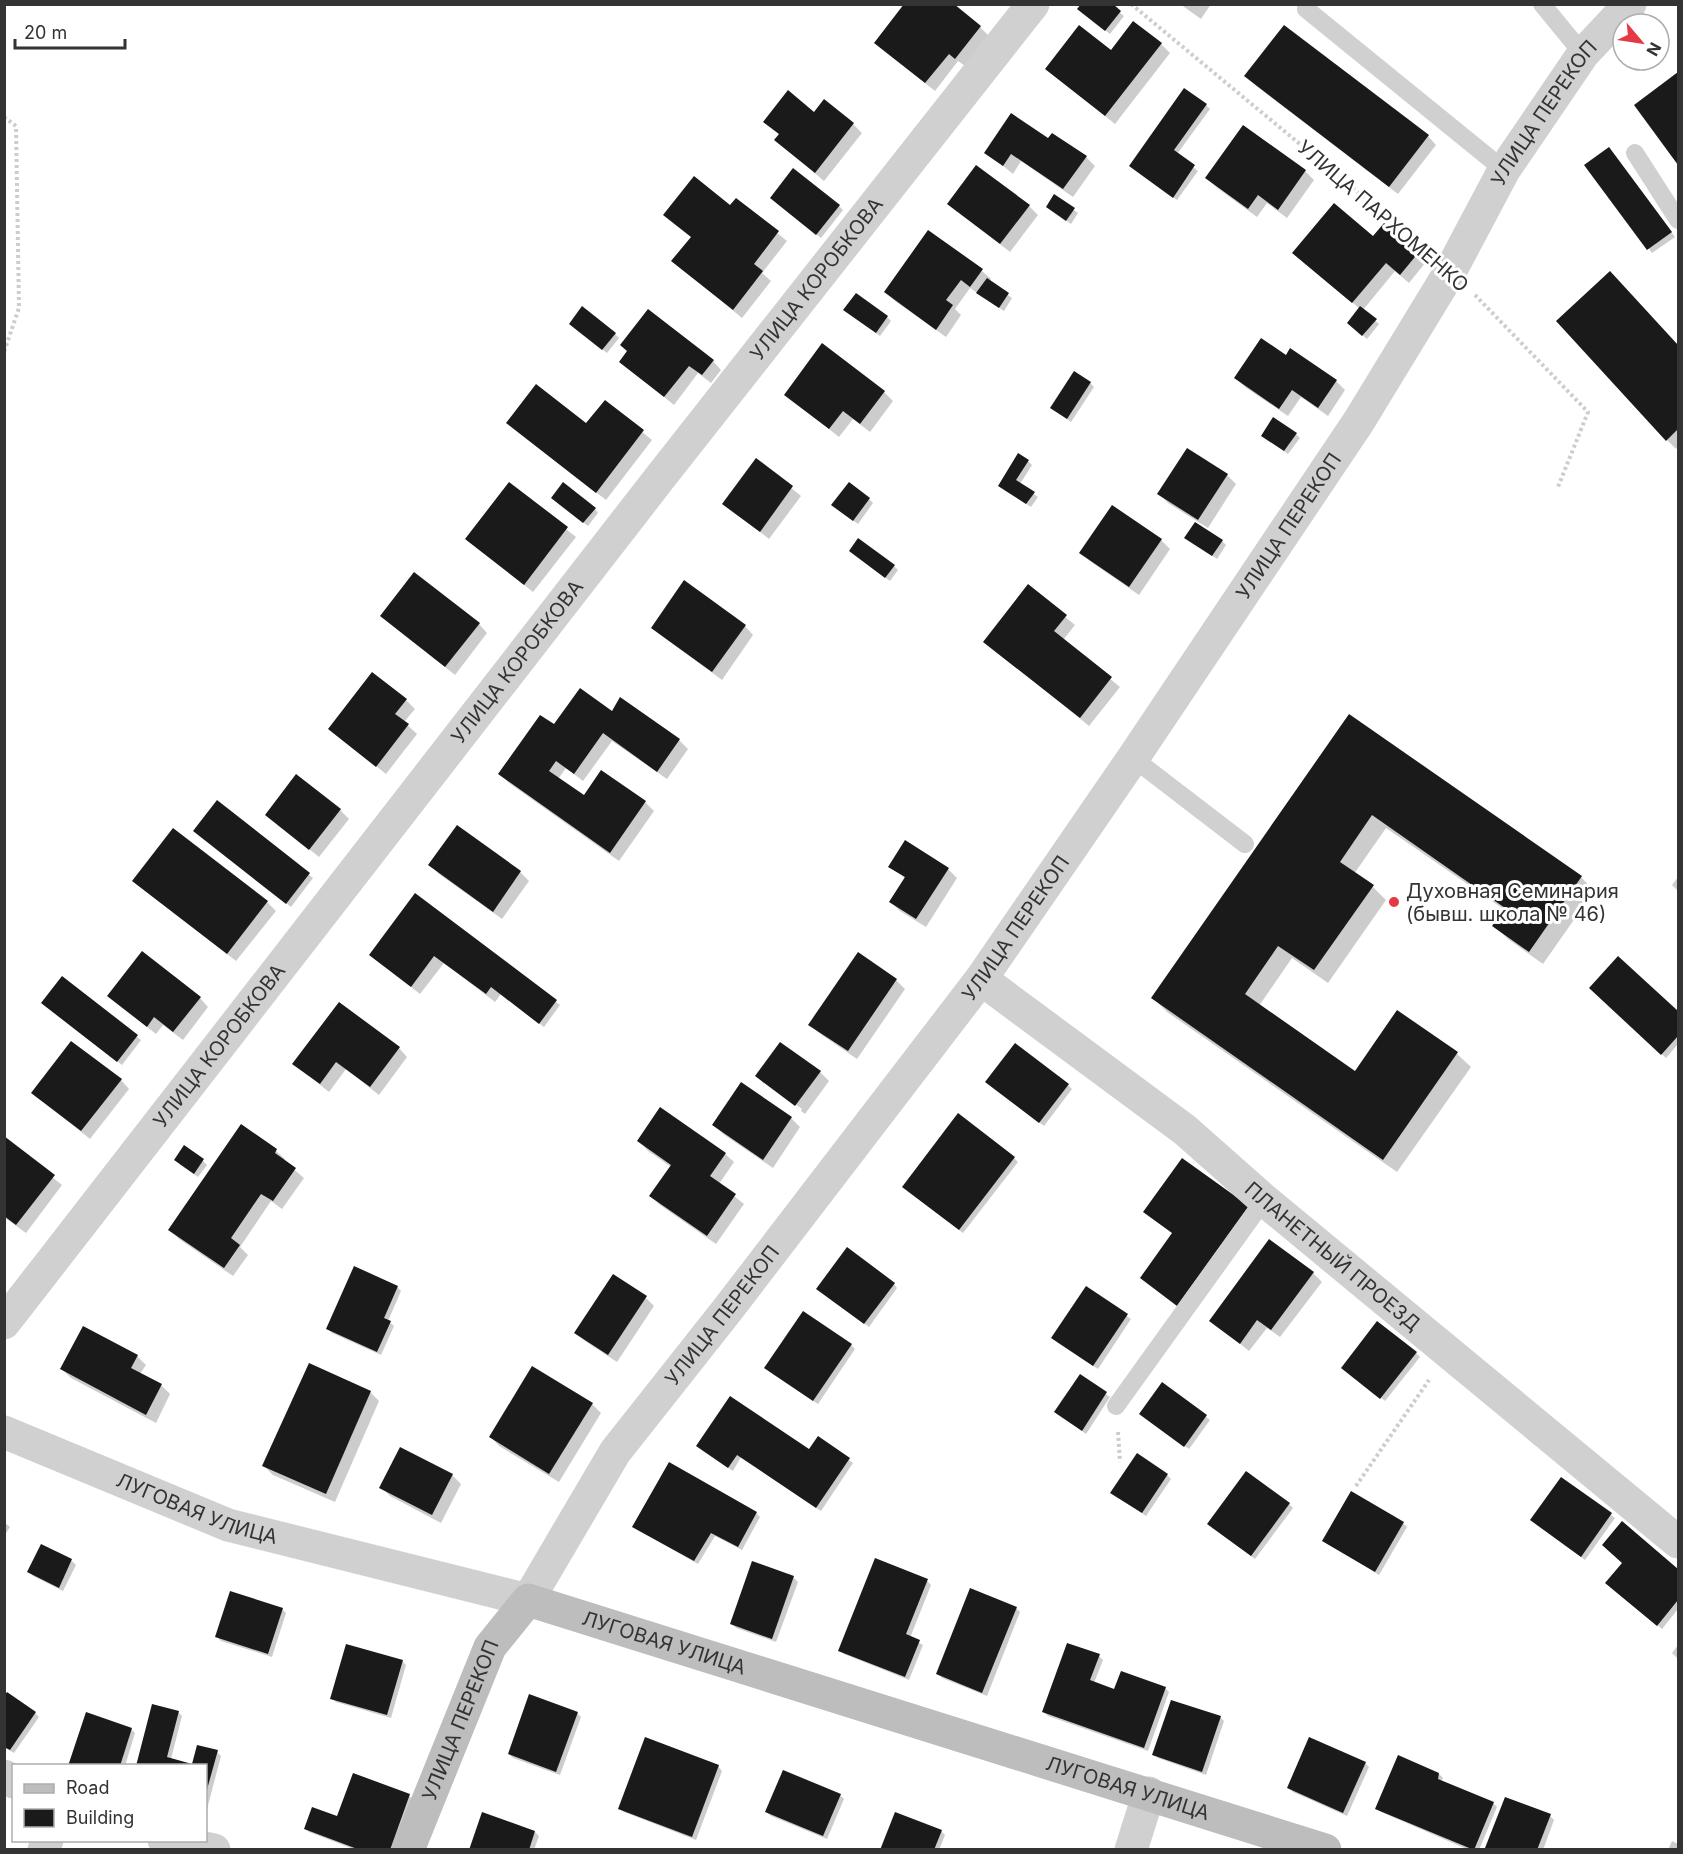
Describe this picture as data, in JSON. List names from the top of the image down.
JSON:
{
  "streets": {
    "main road": ["УЛИЦА ПЕРЕКОП", "ЛУГОВАЯ УЛИЦА"],
    "street": ["УЛИЦА КОРОБКОВА", "ПЛАНЕТНЫЙ ПРОЕЗД"],
    "path": ["УЛИЦА ПАРХОМЕНКО"]
  },
  "crossings": [
    ["УЛИЦА ПЕРЕКОП", "УЛИЦА ПАРХОМЕНКО"],
    ["УЛИЦА ПЕРЕКОП", "ПЛАНЕТНЫЙ ПРОЕЗД"],
    ["УЛИЦА ПЕРЕКОП", "ЛУГОВАЯ УЛИЦА"]
  ],
  "places": ["Духовная Семинария (бывш. школа № 46)"],
  "legend": ["Road", "Building"],
  "scale_bar": "20 m",
  "north": "bottom right"
}
